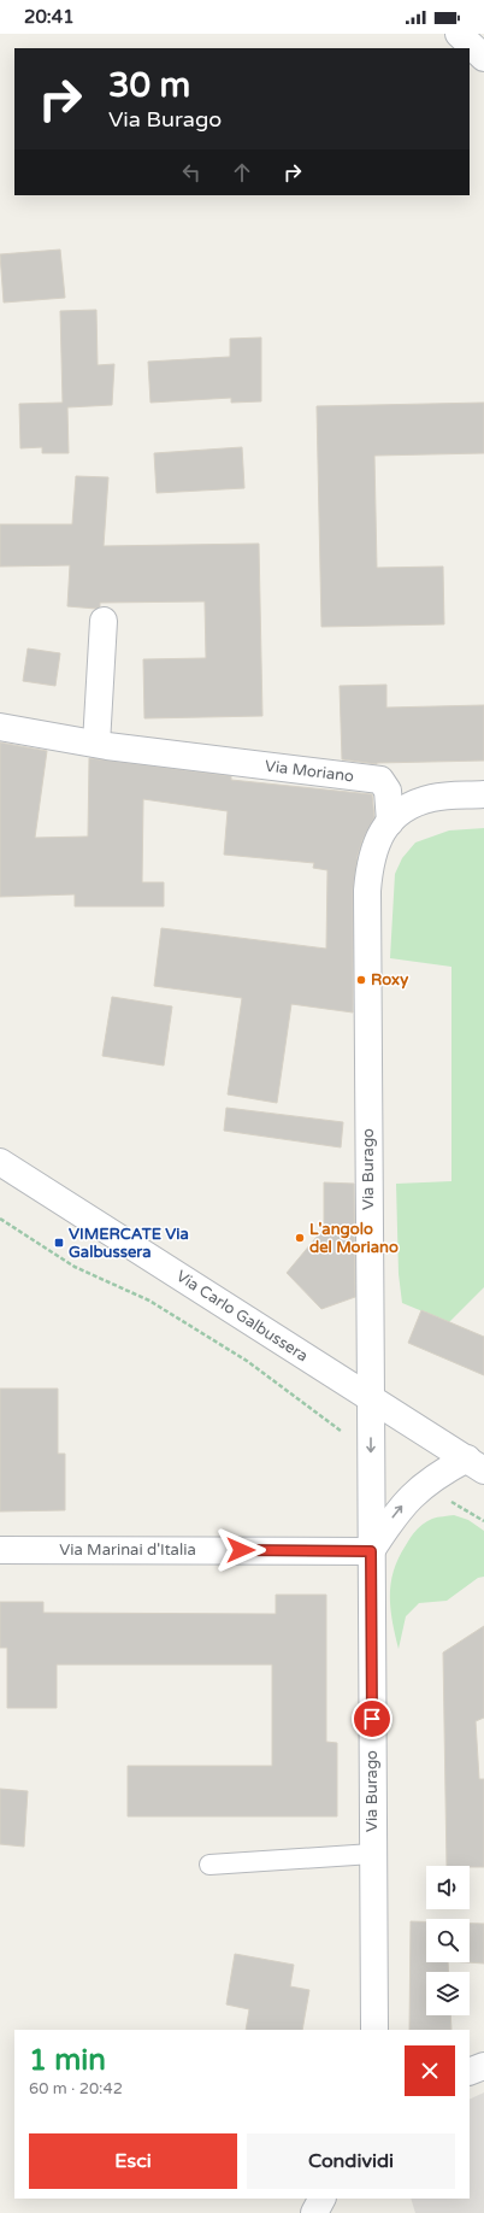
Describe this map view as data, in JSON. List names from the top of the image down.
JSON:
{
  "streets": {
    "street": [
      "Via Moriano",
      "Via Burago",
      "Via Carlo Galbussera",
      "Via Marinai d'Italia"
    ]
  },
  "crossings": [
    ["Via Moriano", "Via Burago"],
    ["Via Burago", "Via Carlo Galbussera"],
    ["Via Burago", "Via Marinai d'Italia"]
  ],
  "places": {
    "other": ["Roxy", "L'angolo del Moriano"],
    "transit": ["VIMERCATE Via Galbussera"]
  },
  "page": {
    "status": "20:41",
    "turn": ["30 m", "Via Burago"],
    "heading": ["1 min", "60 m · 20:42"],
    "buttons": ["Esci", "Condividi"]
  }
}
